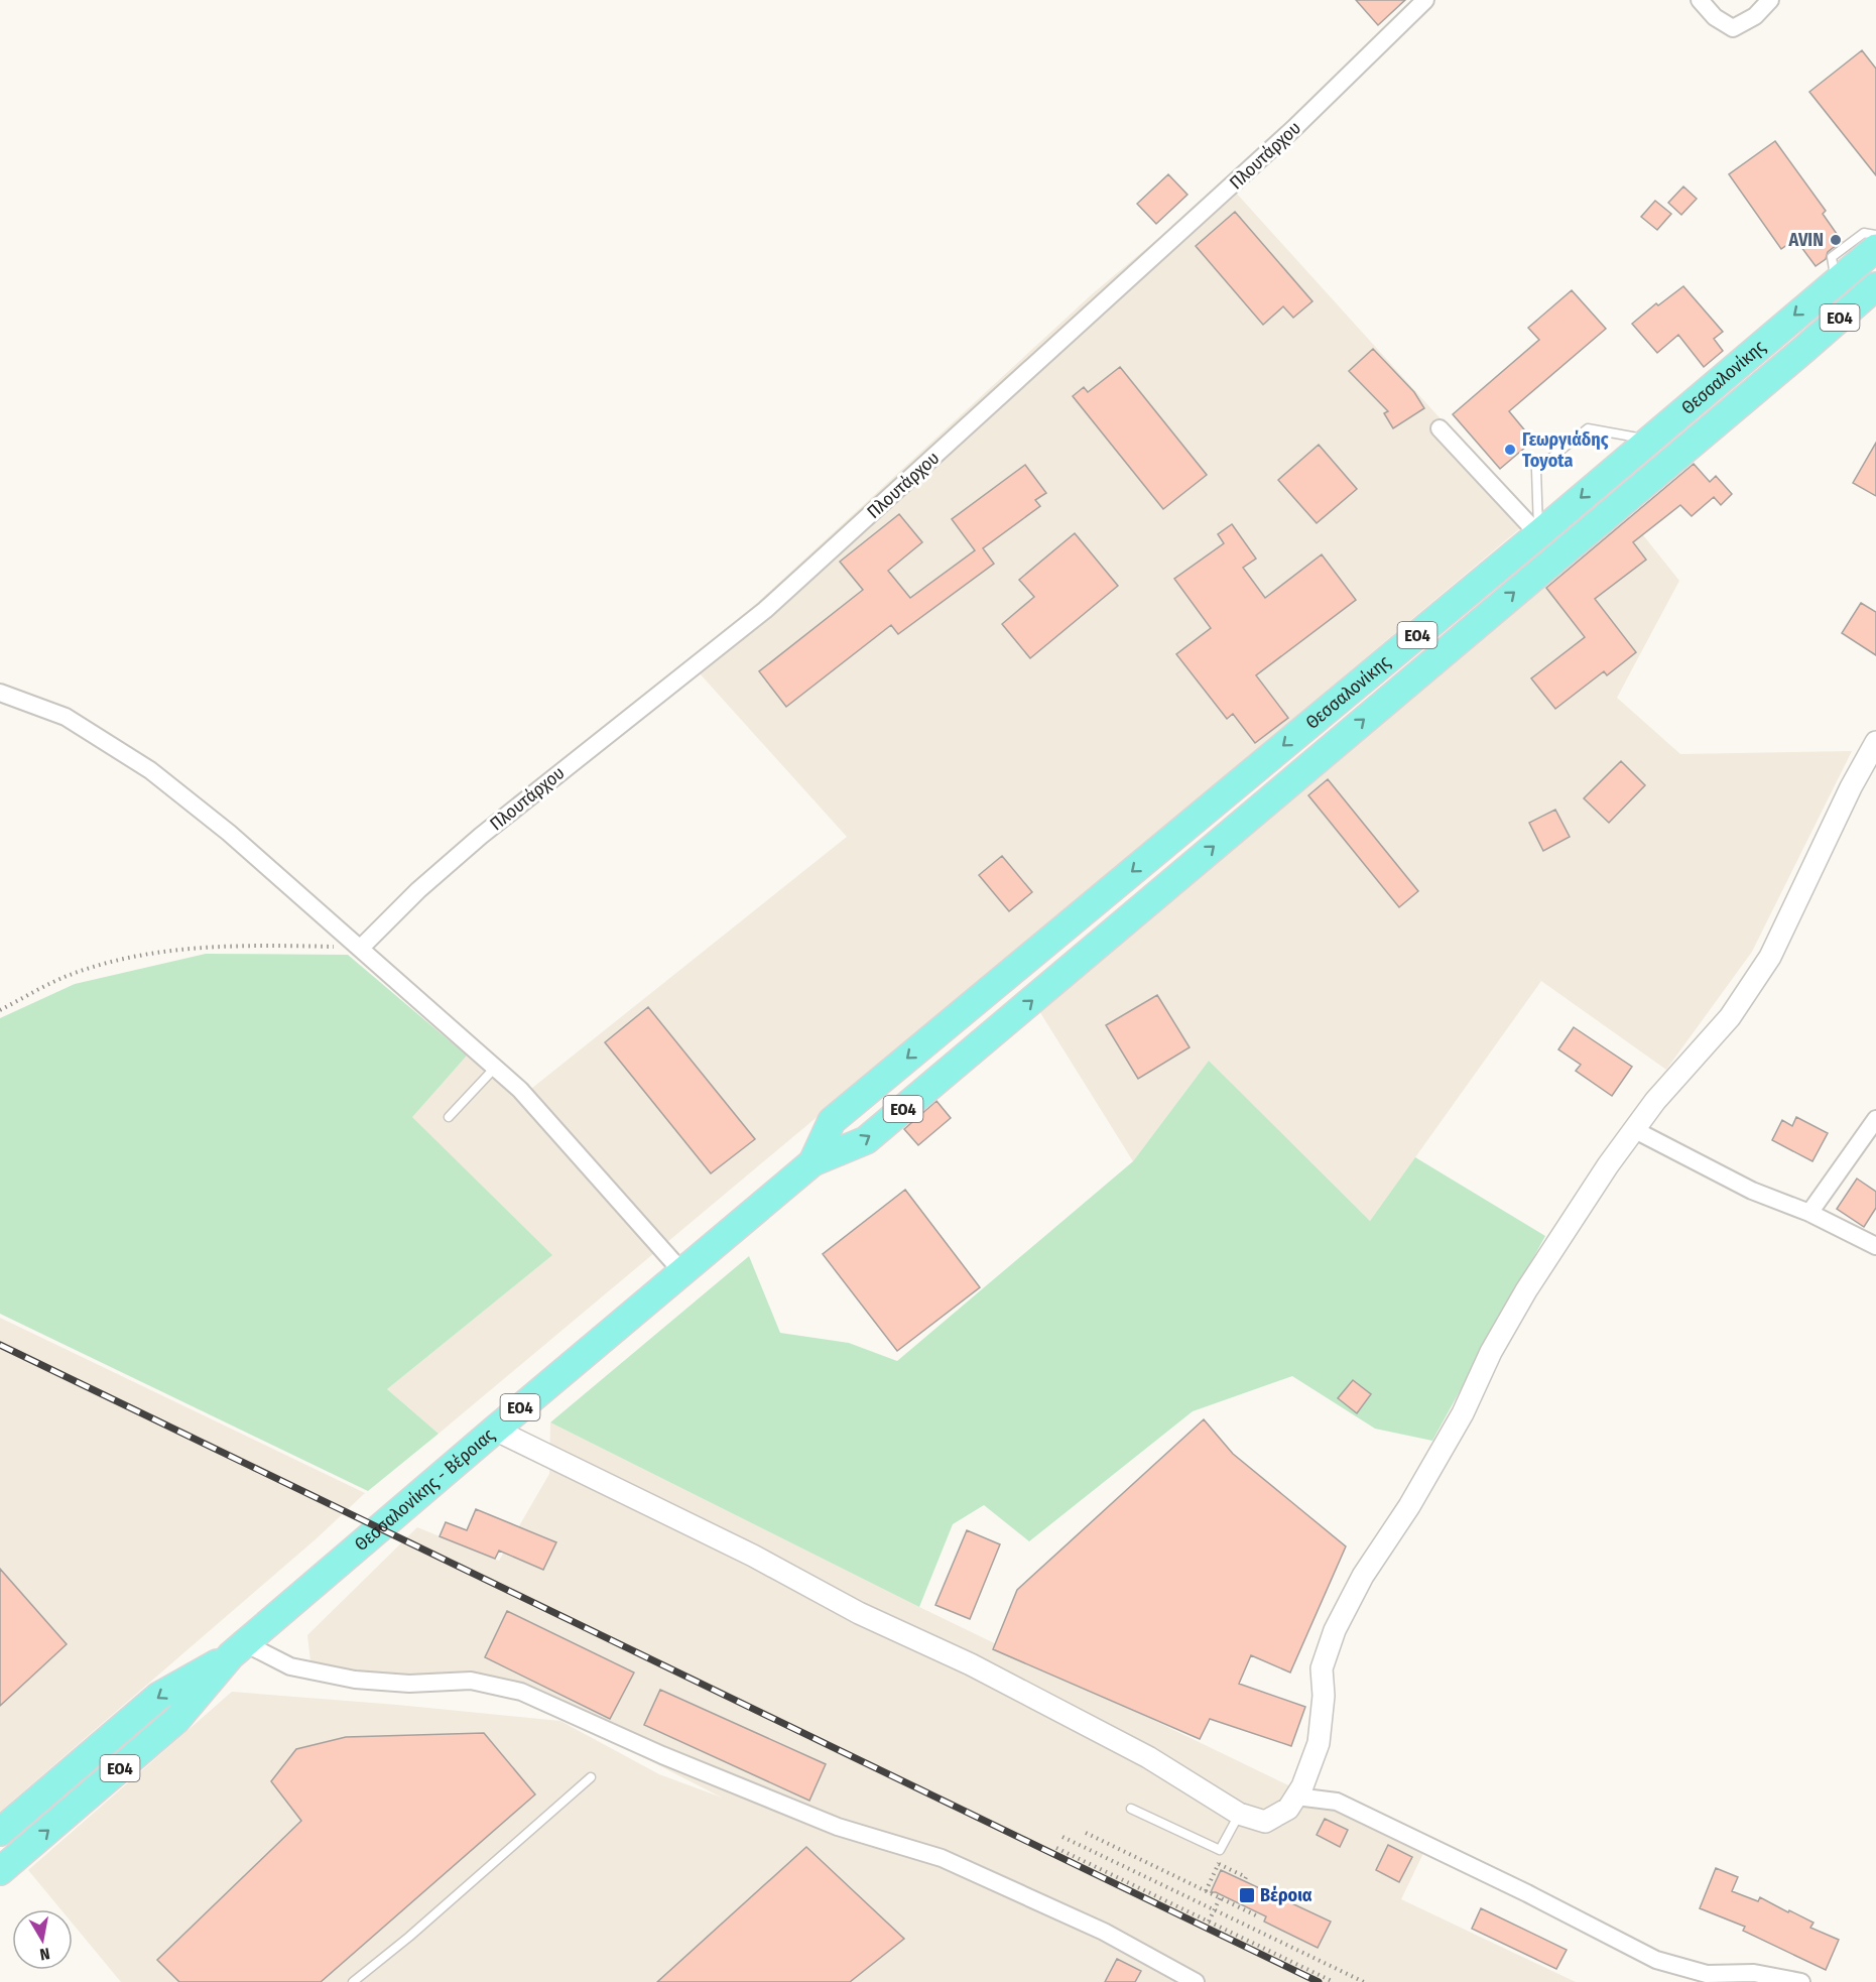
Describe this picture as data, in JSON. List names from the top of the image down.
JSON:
{
  "streets": {
    "main road": ["ΕΟ4", "Θεσσαλονίκης", "Θεσσαλονίκης - Βέροιας"],
    "street": ["Πλουτάρχου"]
  },
  "crossings": [
    ["Θεσσαλονίκης", "Θεσσαλονίκης - Βέροιας"]
  ],
  "places": {
    "other": ["AVIN", "Γεωργιάδης Toyota"],
    "transit": ["Βέροια"]
  },
  "north": "bottom"
}
